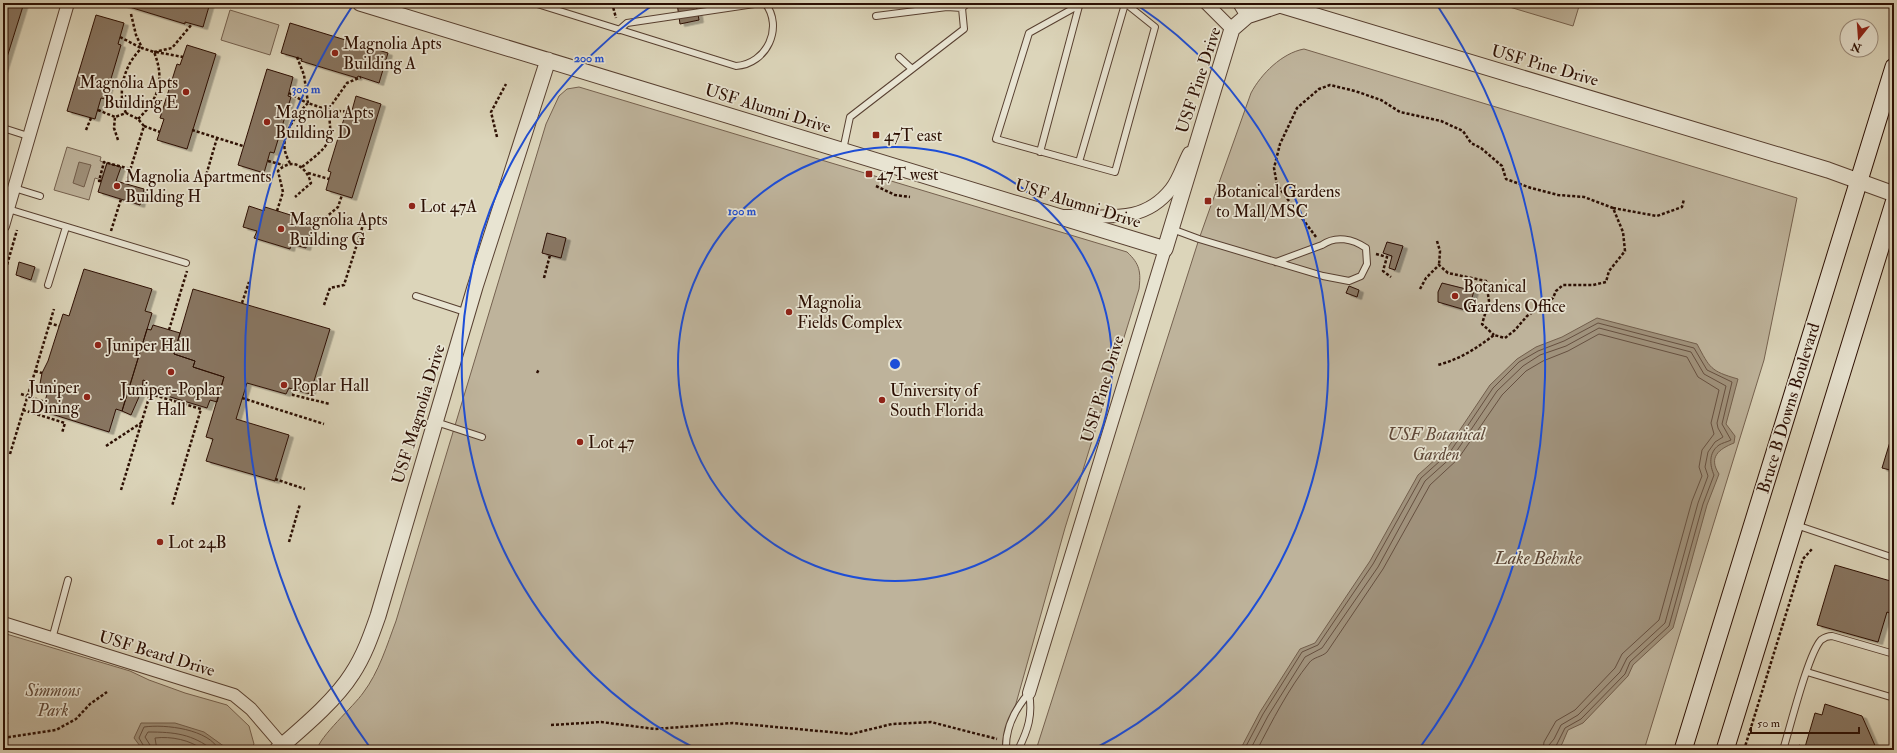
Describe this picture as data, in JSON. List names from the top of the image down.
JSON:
{
  "streets": {
    "main road": ["Bruce B Downs Boulevard"],
    "street": [
      "USF Pine Drive",
      "USF Alumni Drive",
      "USF Magnolia Drive",
      "USF Beard Drive"
    ]
  },
  "crossings": [
    ["USF Pine Drive", "USF Alumni Drive"],
    ["USF Pine Drive", "Bruce B Downs Boulevard"],
    ["USF Alumni Drive", "USF Magnolia Drive"],
    ["USF Magnolia Drive", "USF Beard Drive"]
  ],
  "water": ["Lake Behnke"],
  "parks": ["USF Botanical Garden", "Simmons Park"],
  "places": {
    "other": [
      "Magnolia Apts Building A",
      "Magnolia Apts Building E",
      "Magnolia Apts Building D",
      "Magnolia Apartments Building H",
      "Lot 47A",
      "Magnolia Apts Building G",
      "Botanical Gardens Office",
      "Magnolia Fields Complex",
      "Juniper Hall",
      "Juniper-Poplar Hall",
      "Poplar Hall",
      "Juniper Dining",
      "University of South Florida",
      "Lot 47",
      "Lot 24B"
    ],
    "transit": ["47T east", "47T west", "Botanical Gardens to Mall/MSC"]
  },
  "scale_bar": "50 m",
  "north": "bottom",
  "rings": ["200 m", "300 m", "100 m"]
}
